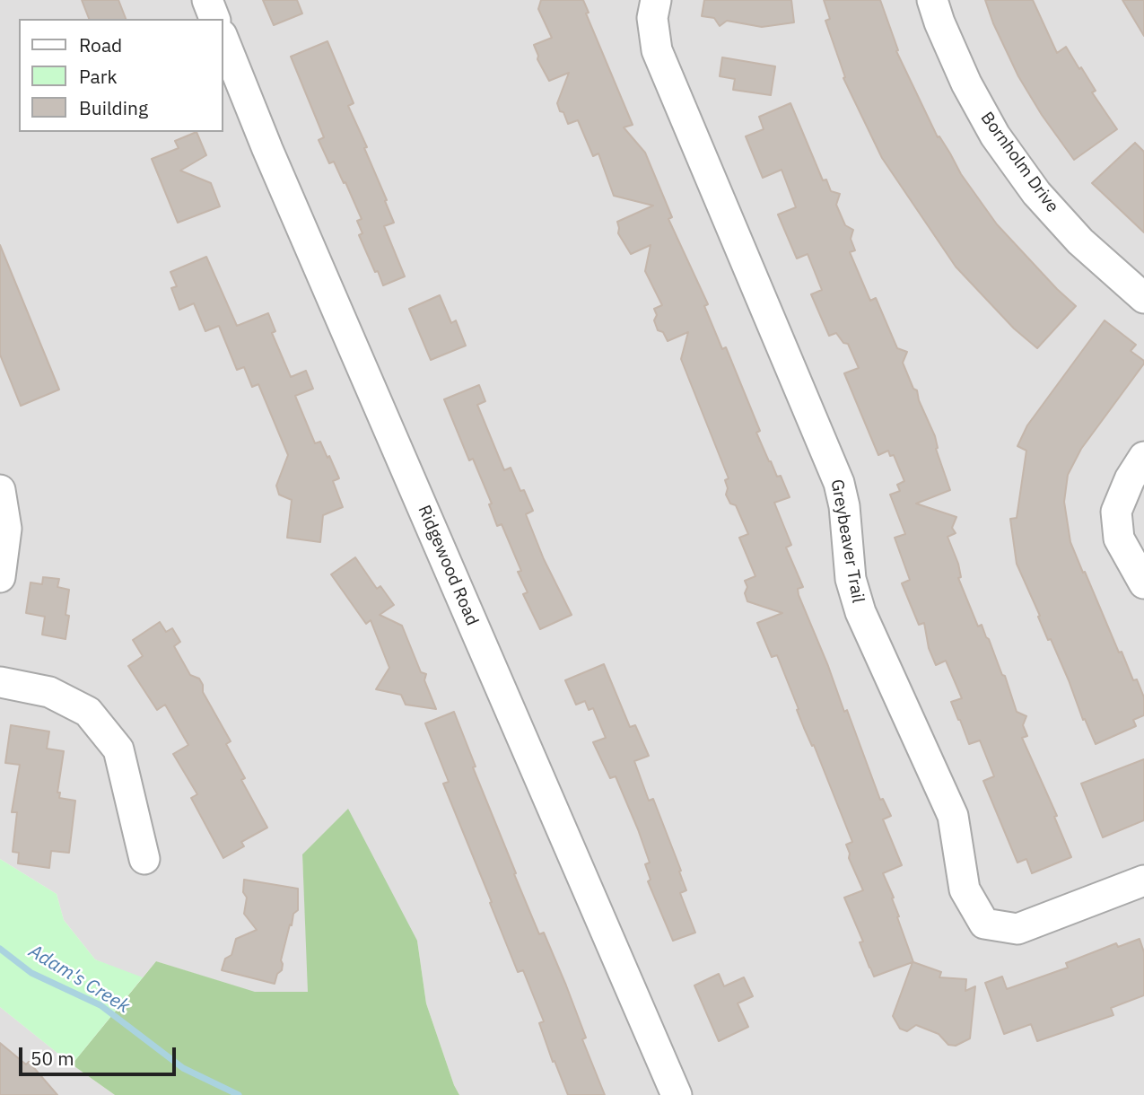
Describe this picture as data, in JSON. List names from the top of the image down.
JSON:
{
  "streets": {
    "street": ["Bornholm Drive", "Greybeaver Trail", "Ridgewood Road"]
  },
  "water": ["Adam's Creek"],
  "legend": ["Road", "Park", "Building"],
  "scale_bar": "50 m"
}
